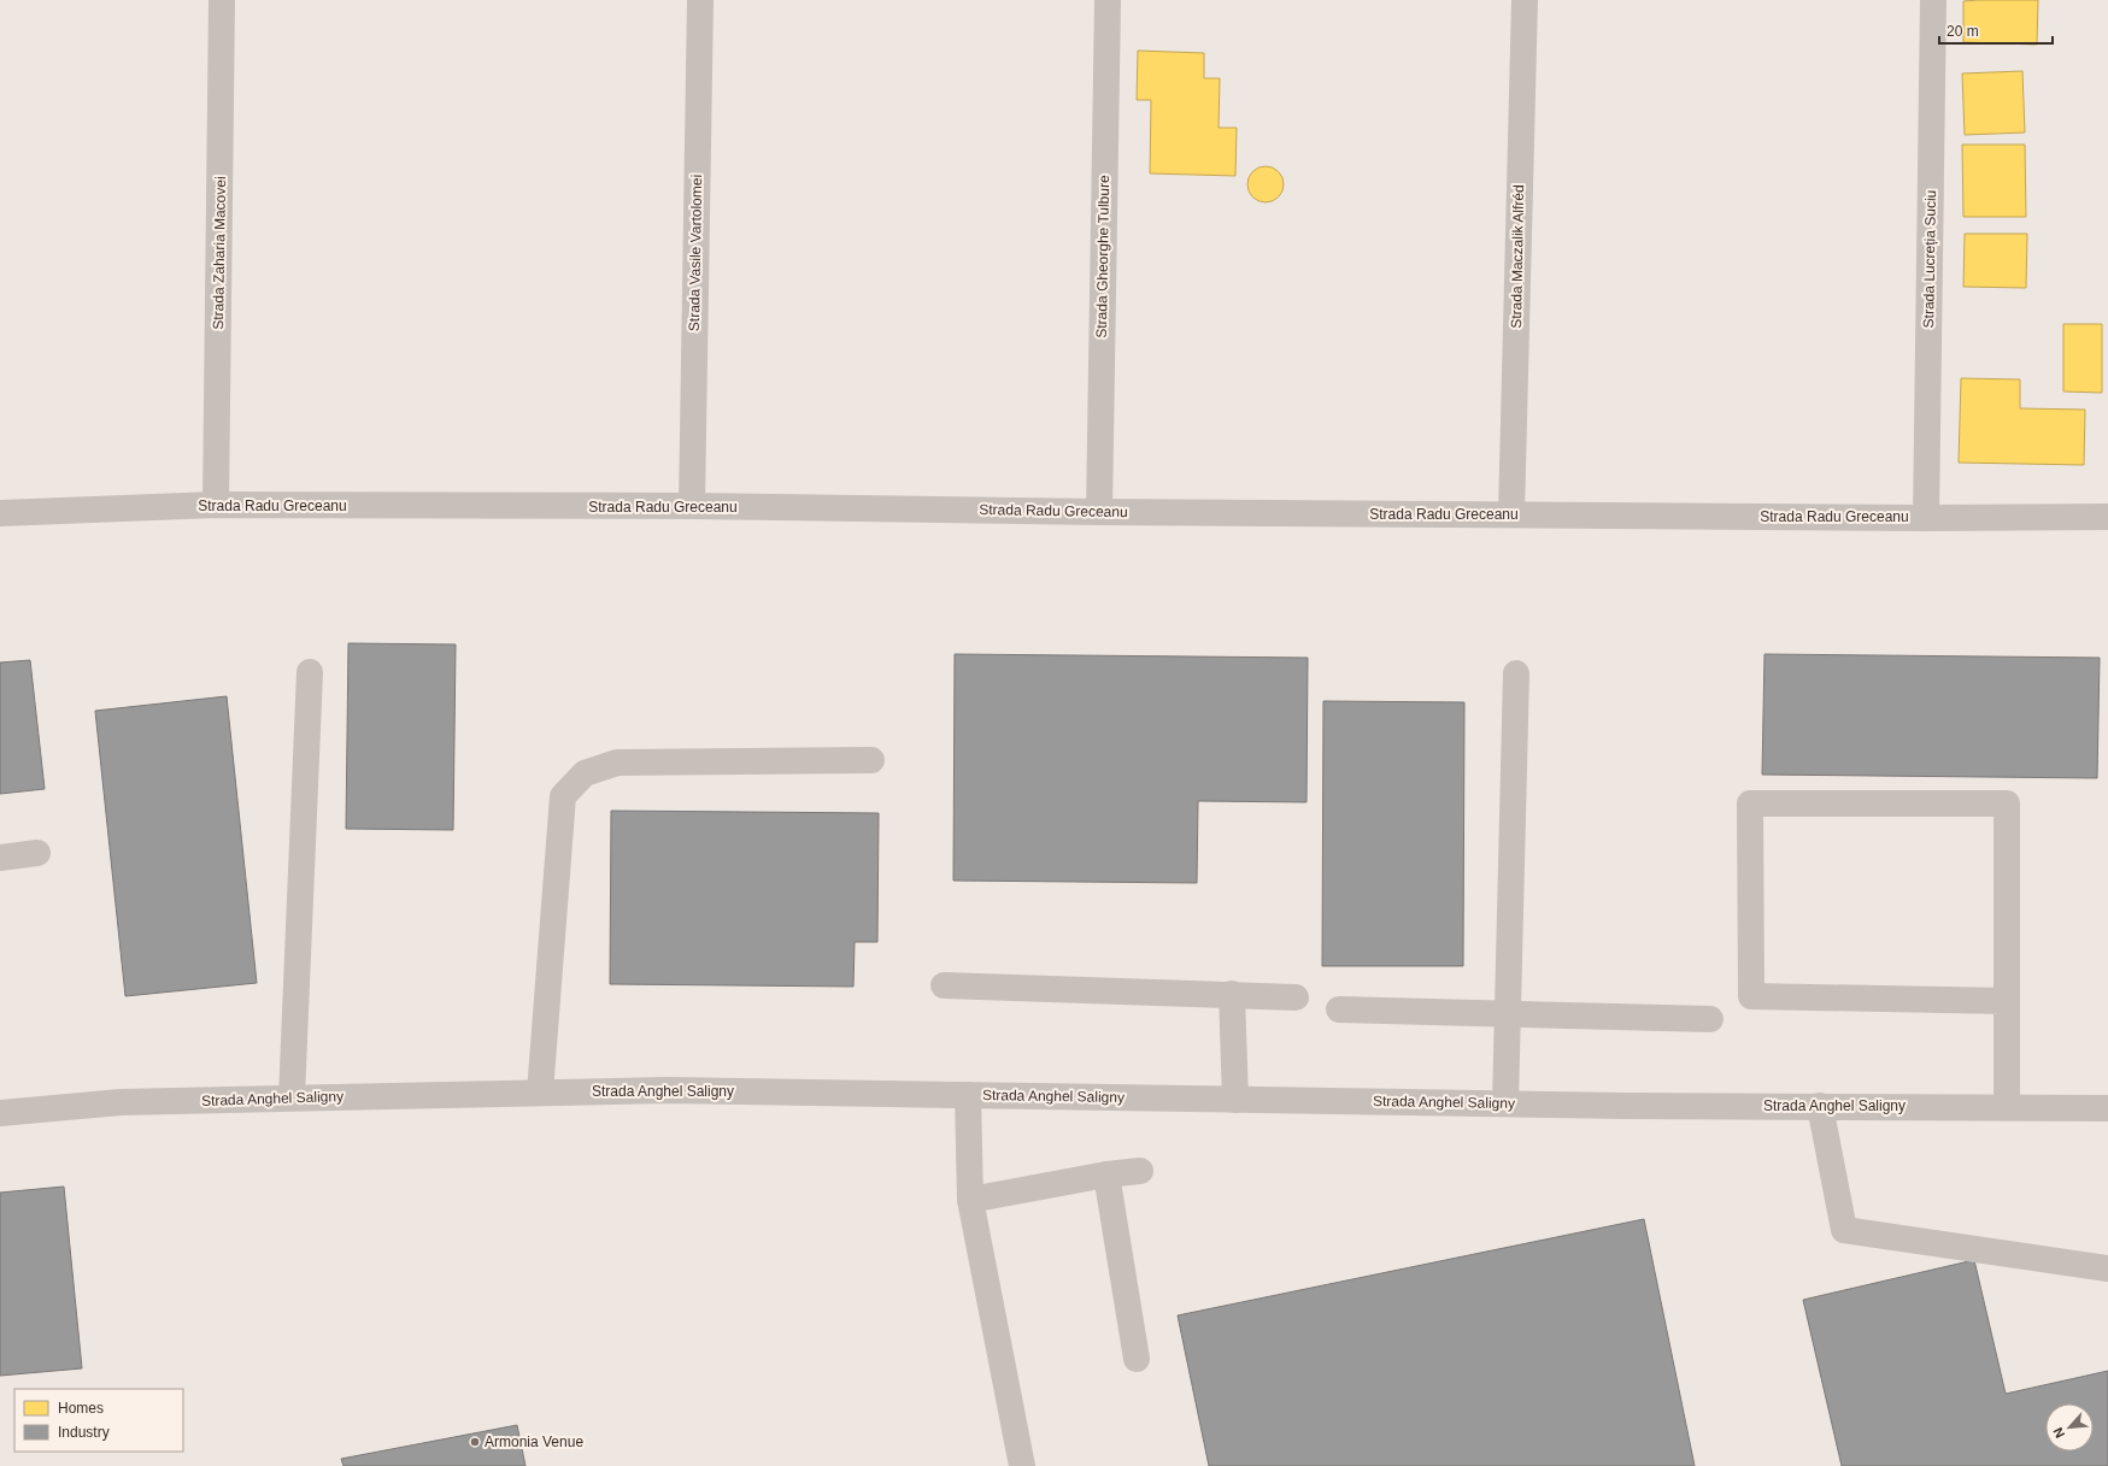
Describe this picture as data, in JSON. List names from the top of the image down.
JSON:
{
  "streets": {
    "street": [
      "Strada Zaharia Macovei",
      "Strada Vasile Vartolomei",
      "Strada Gheorghe Tulbure",
      "Strada Maczalik Alfréd",
      "Strada Lucreția Suciu",
      "Strada Radu Greceanu",
      "Strada Anghel Saligny"
    ]
  },
  "crossings": [
    ["Strada Zaharia Macovei", "Strada Radu Greceanu"],
    ["Strada Vasile Vartolomei", "Strada Radu Greceanu"],
    ["Strada Gheorghe Tulbure", "Strada Radu Greceanu"],
    ["Strada Maczalik Alfréd", "Strada Radu Greceanu"],
    ["Strada Lucreția Suciu", "Strada Radu Greceanu"]
  ],
  "places": ["Armonia Venue"],
  "legend": ["Homes", "Industry"],
  "scale_bar": "20 m",
  "north": "bottom left"
}
